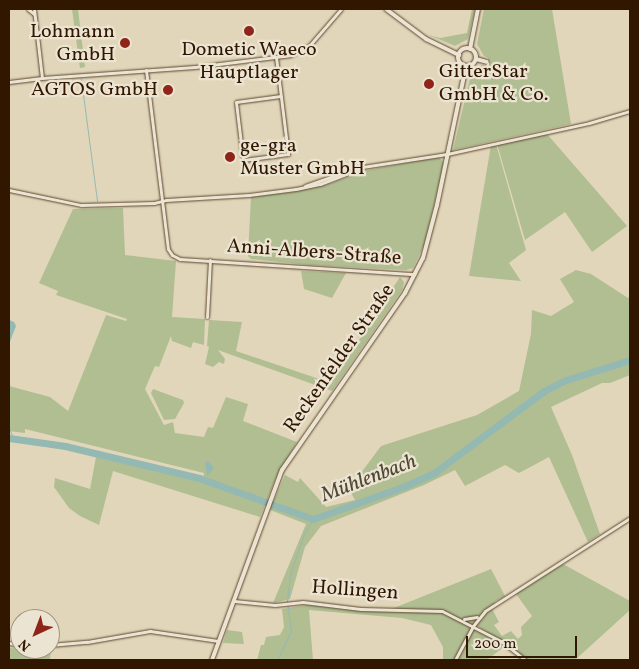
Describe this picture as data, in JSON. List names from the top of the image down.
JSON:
{
  "streets": {
    "street": ["Anni-Albers-Straße", "Reckenfelder Straße", "Hollingen"]
  },
  "crossings": [
    ["Anni-Albers-Straße", "Reckenfelder Straße"],
    ["Reckenfelder Straße", "Hollingen"]
  ],
  "water": ["Mühlenbach"],
  "places": [
    "Dometic Waeco Hauptlager",
    "Lohmann GmbH",
    "GitterStar GmbH & Co.",
    "AGTOS GmbH",
    "ge-gra Muster GmbH"
  ],
  "scale_bar": "200 m",
  "north": "bottom left"
}
